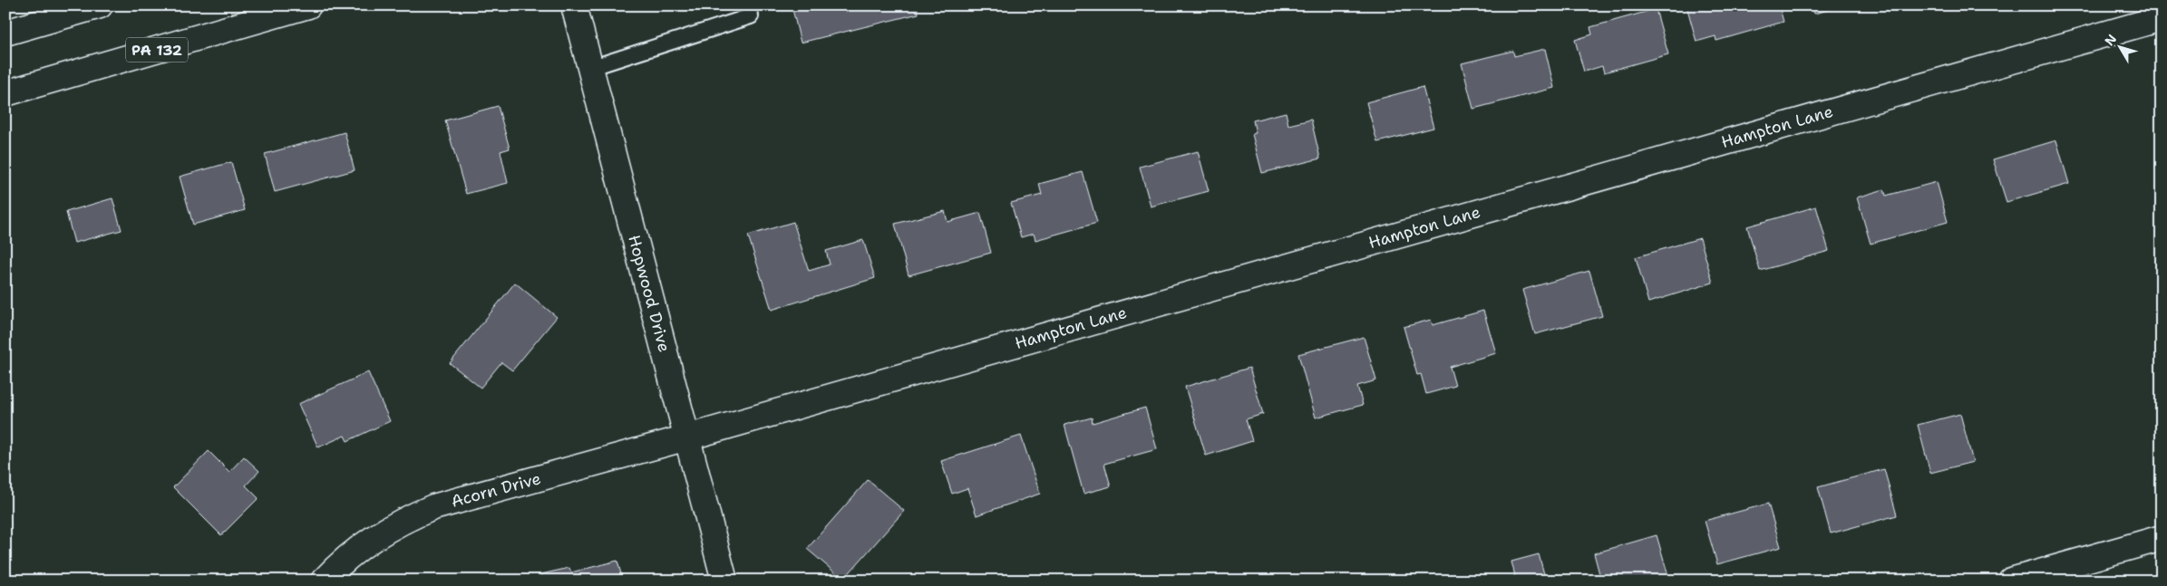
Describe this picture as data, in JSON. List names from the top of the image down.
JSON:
{
  "streets": {
    "street": [
      "PA 132",
      "Hampton Lane",
      "Hopwood Drive",
      "Acorn Drive"
    ]
  },
  "crossings": [
    ["Hampton Lane", "Hopwood Drive"],
    ["Hampton Lane", "Acorn Drive"],
    ["Hopwood Drive", "Acorn Drive"]
  ],
  "north": "top left"
}
